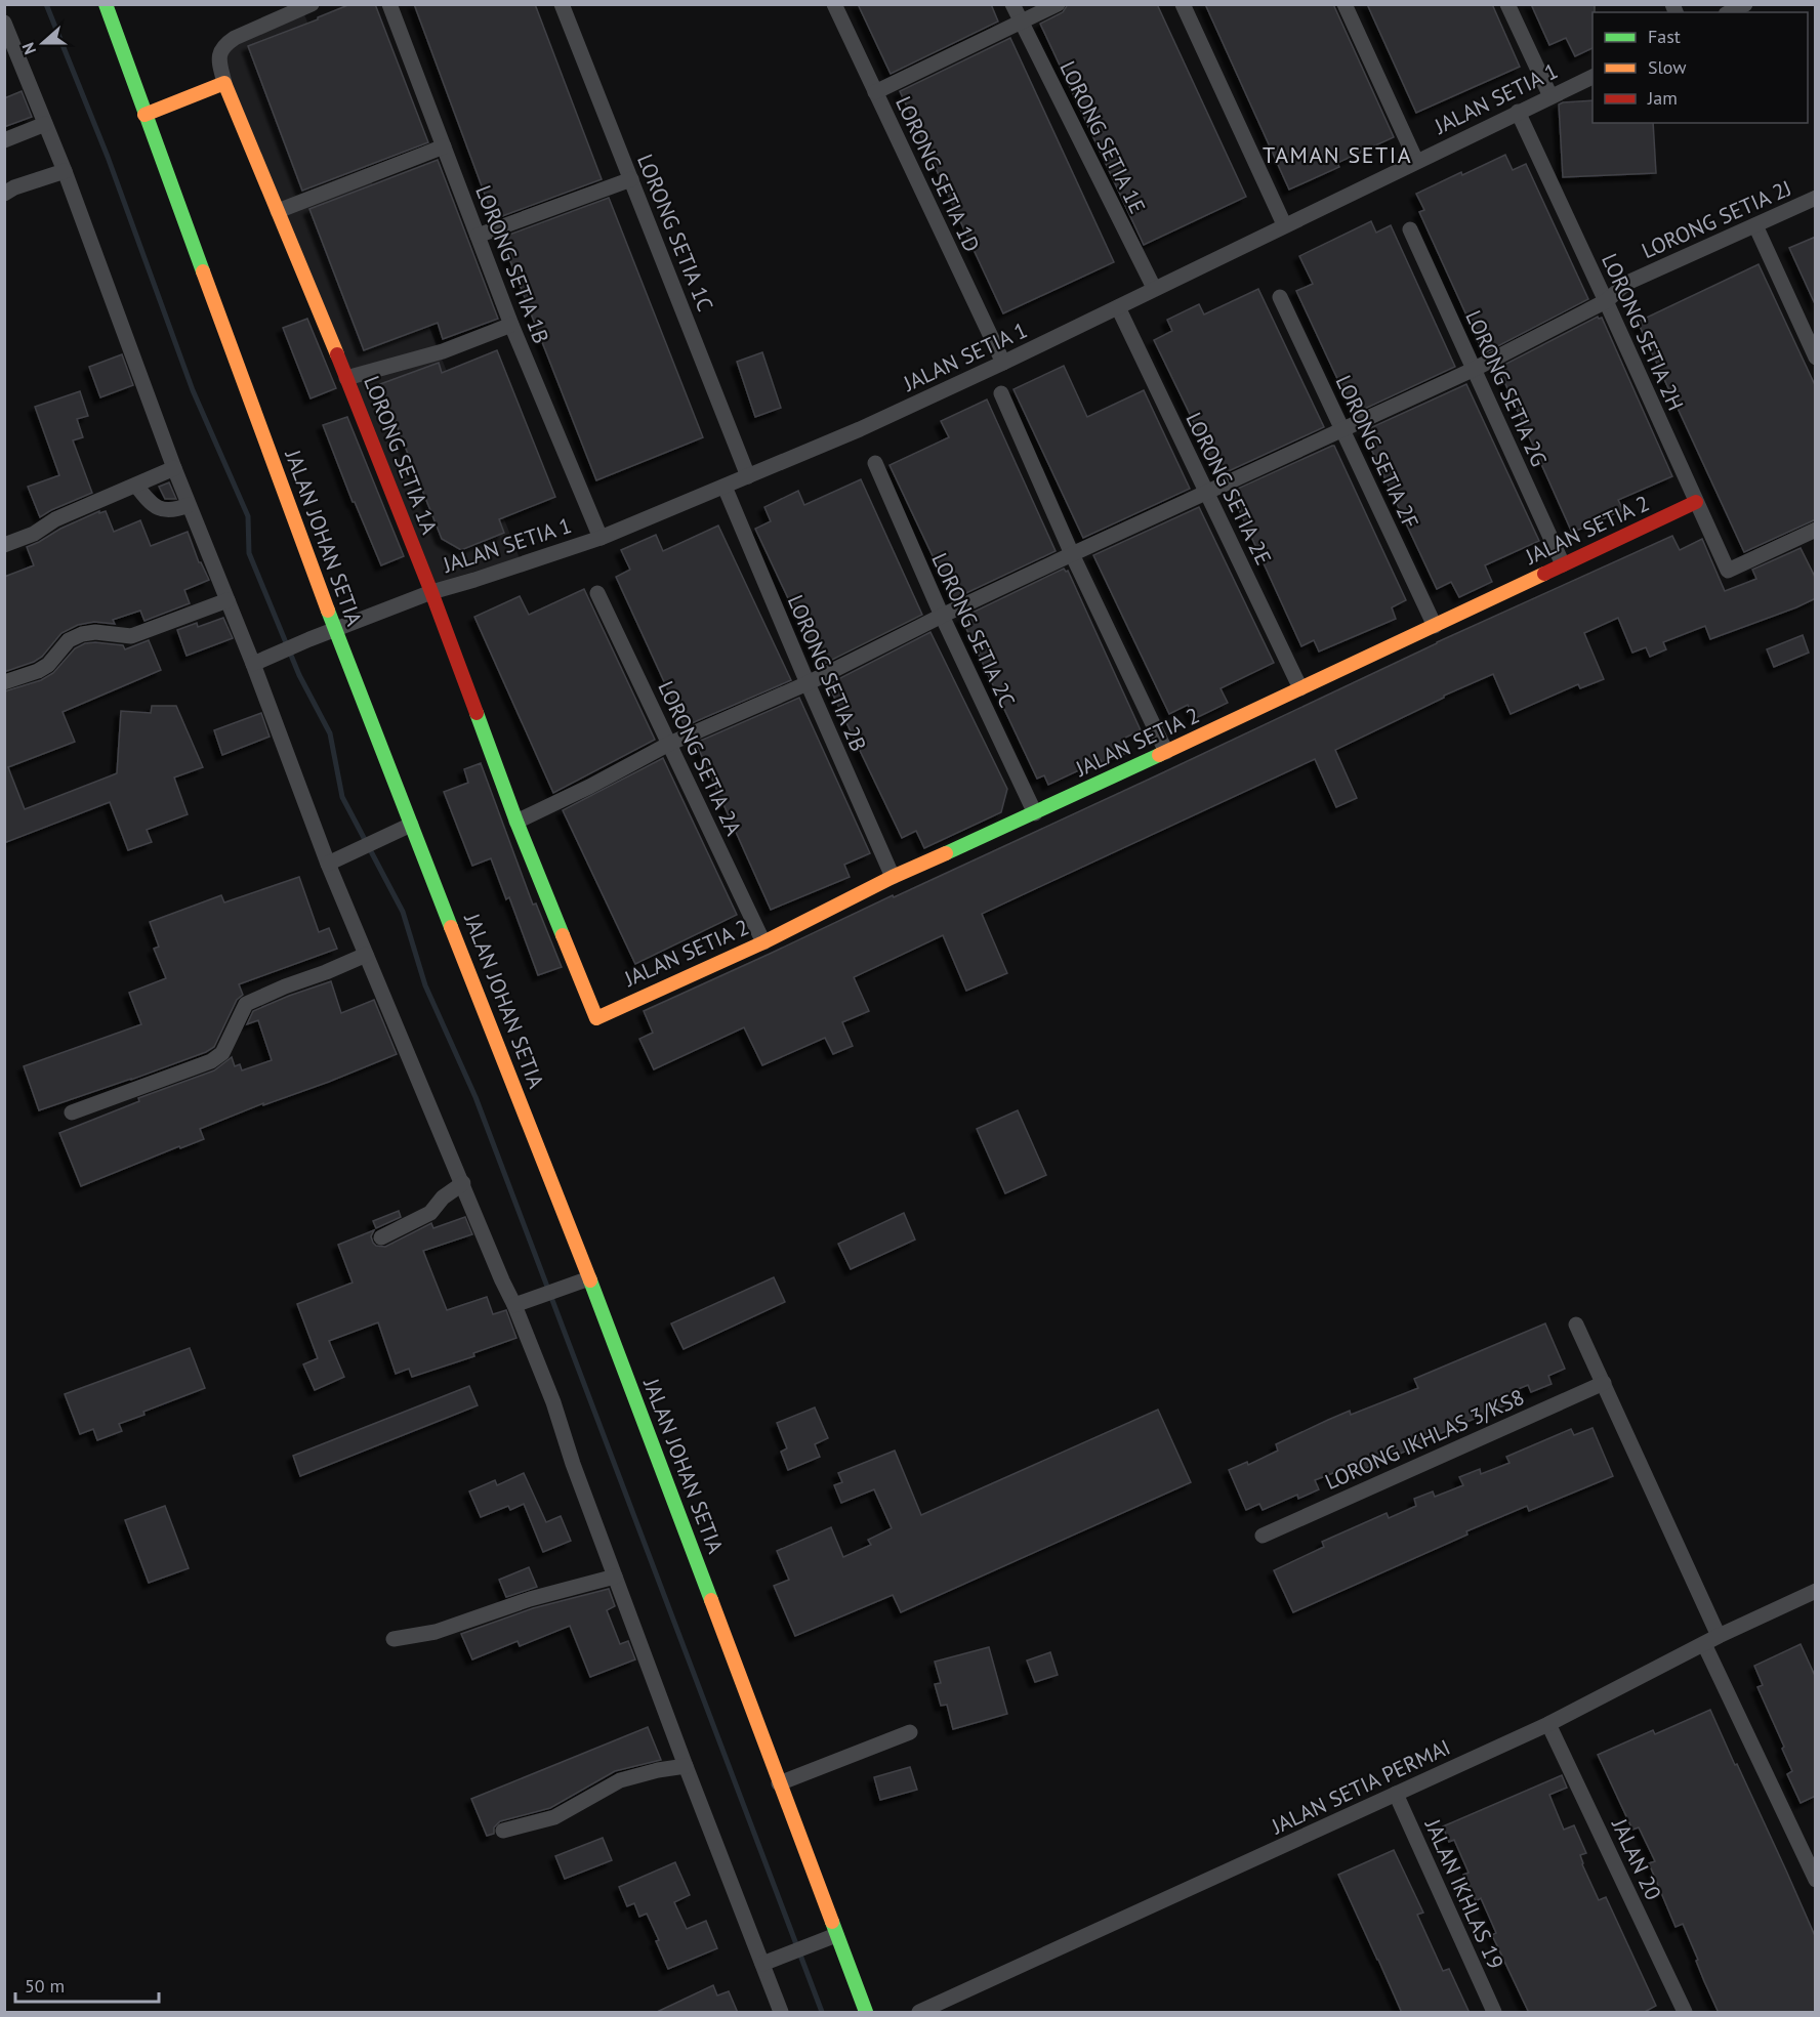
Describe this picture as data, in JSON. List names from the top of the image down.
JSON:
{
  "streets": {
    "street": [
      "JALAN SETIA 1",
      "LORONG SETIA 1E",
      "LORONG SETIA 1D",
      "LORONG SETIA 2J",
      "LORONG SETIA 1C",
      "LORONG SETIA 1B",
      "LORONG SETIA 2H",
      "LORONG SETIA 2G",
      "LORONG SETIA 2F",
      "LORONG SETIA 1A",
      "LORONG SETIA 2E",
      "JALAN SETIA 2",
      "JALAN JOHAN SETIA",
      "LORONG SETIA 2C",
      "LORONG SETIA 2B",
      "LORONG SETIA 2A",
      "LORONG IKHLAS 3/KS8",
      "JALAN SETIA PERMAI",
      "JALAN 20",
      "JALAN IKHLAS 19"
    ]
  },
  "crossings": [
    ["JALAN SETIA 1", "LORONG SETIA 1E"],
    ["JALAN SETIA 1", "LORONG SETIA 1D"],
    ["JALAN SETIA 1", "LORONG SETIA 1C"],
    ["JALAN SETIA 1", "LORONG SETIA 1B"],
    ["JALAN SETIA 1", "LORONG SETIA 2H"],
    ["JALAN SETIA 1", "LORONG SETIA 1A"],
    ["JALAN SETIA 1", "LORONG SETIA 2E"],
    ["JALAN SETIA 1", "JALAN JOHAN SETIA"],
    ["JALAN SETIA 1", "LORONG SETIA 2B"],
    ["LORONG SETIA 2J", "LORONG SETIA 2H"],
    ["LORONG SETIA 2J", "LORONG SETIA 2G"],
    ["LORONG SETIA 2J", "LORONG SETIA 2F"],
    ["LORONG SETIA 2J", "LORONG SETIA 1A"],
    ["LORONG SETIA 2J", "LORONG SETIA 2E"],
    ["LORONG SETIA 2J", "LORONG SETIA 2C"],
    ["LORONG SETIA 2J", "LORONG SETIA 2B"],
    ["LORONG SETIA 2J", "LORONG SETIA 2A"],
    ["LORONG SETIA 2H", "JALAN SETIA 2"],
    ["LORONG SETIA 2G", "JALAN SETIA 2"],
    ["LORONG SETIA 2F", "JALAN SETIA 2"],
    ["LORONG SETIA 1A", "JALAN SETIA 2"],
    ["LORONG SETIA 2E", "JALAN SETIA 2"],
    ["JALAN SETIA 2", "LORONG SETIA 2C"],
    ["JALAN SETIA 2", "LORONG SETIA 2B"],
    ["JALAN SETIA 2", "LORONG SETIA 2A"],
    ["JALAN SETIA PERMAI", "JALAN 20"],
    ["JALAN SETIA PERMAI", "JALAN IKHLAS 19"]
  ],
  "districts": ["TAMAN SETIA"],
  "legend": ["Fast", "Slow", "Jam"],
  "scale_bar": "50 m",
  "north": "left"
}
